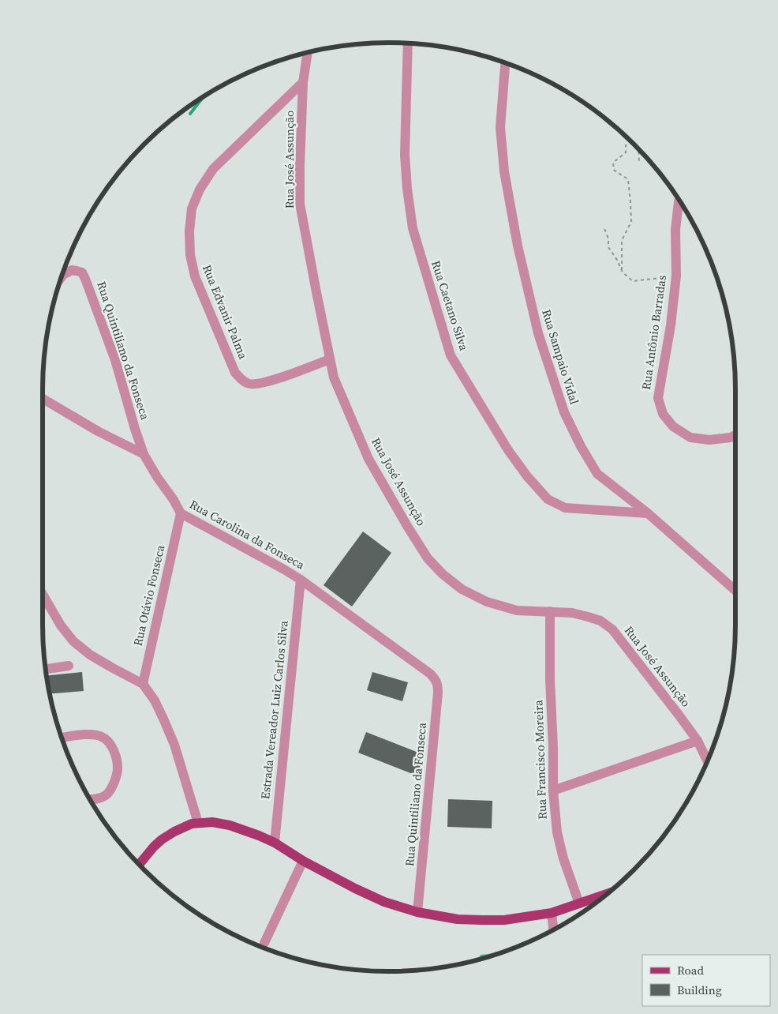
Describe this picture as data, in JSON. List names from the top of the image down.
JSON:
{
  "streets": {
    "street": [
      "Rua José Assunção",
      "Rua Caetano Silva",
      "Rua Edvanir Palma",
      "Rua Antônio Barradas",
      "Rua Quintiliano da Fonseca",
      "Rua Sampaio Vidal",
      "Rua Carolina da Fonseca",
      "Rua Otávio Fonseca",
      "Estrada Vereador Luiz Carlos Silva",
      "Rua Francisco Moreira"
    ]
  },
  "crossings": [
    ["Rua José Assunção", "Rua Edvanir Palma"],
    ["Rua José Assunção", "Rua Francisco Moreira"],
    ["Rua Caetano Silva", "Rua Sampaio Vidal"],
    ["Rua Quintiliano da Fonseca", "Rua Carolina da Fonseca"],
    ["Rua Carolina da Fonseca", "Rua Otávio Fonseca"],
    ["Rua Carolina da Fonseca", "Estrada Vereador Luiz Carlos Silva"]
  ],
  "legend": ["Road", "Building"]
}
